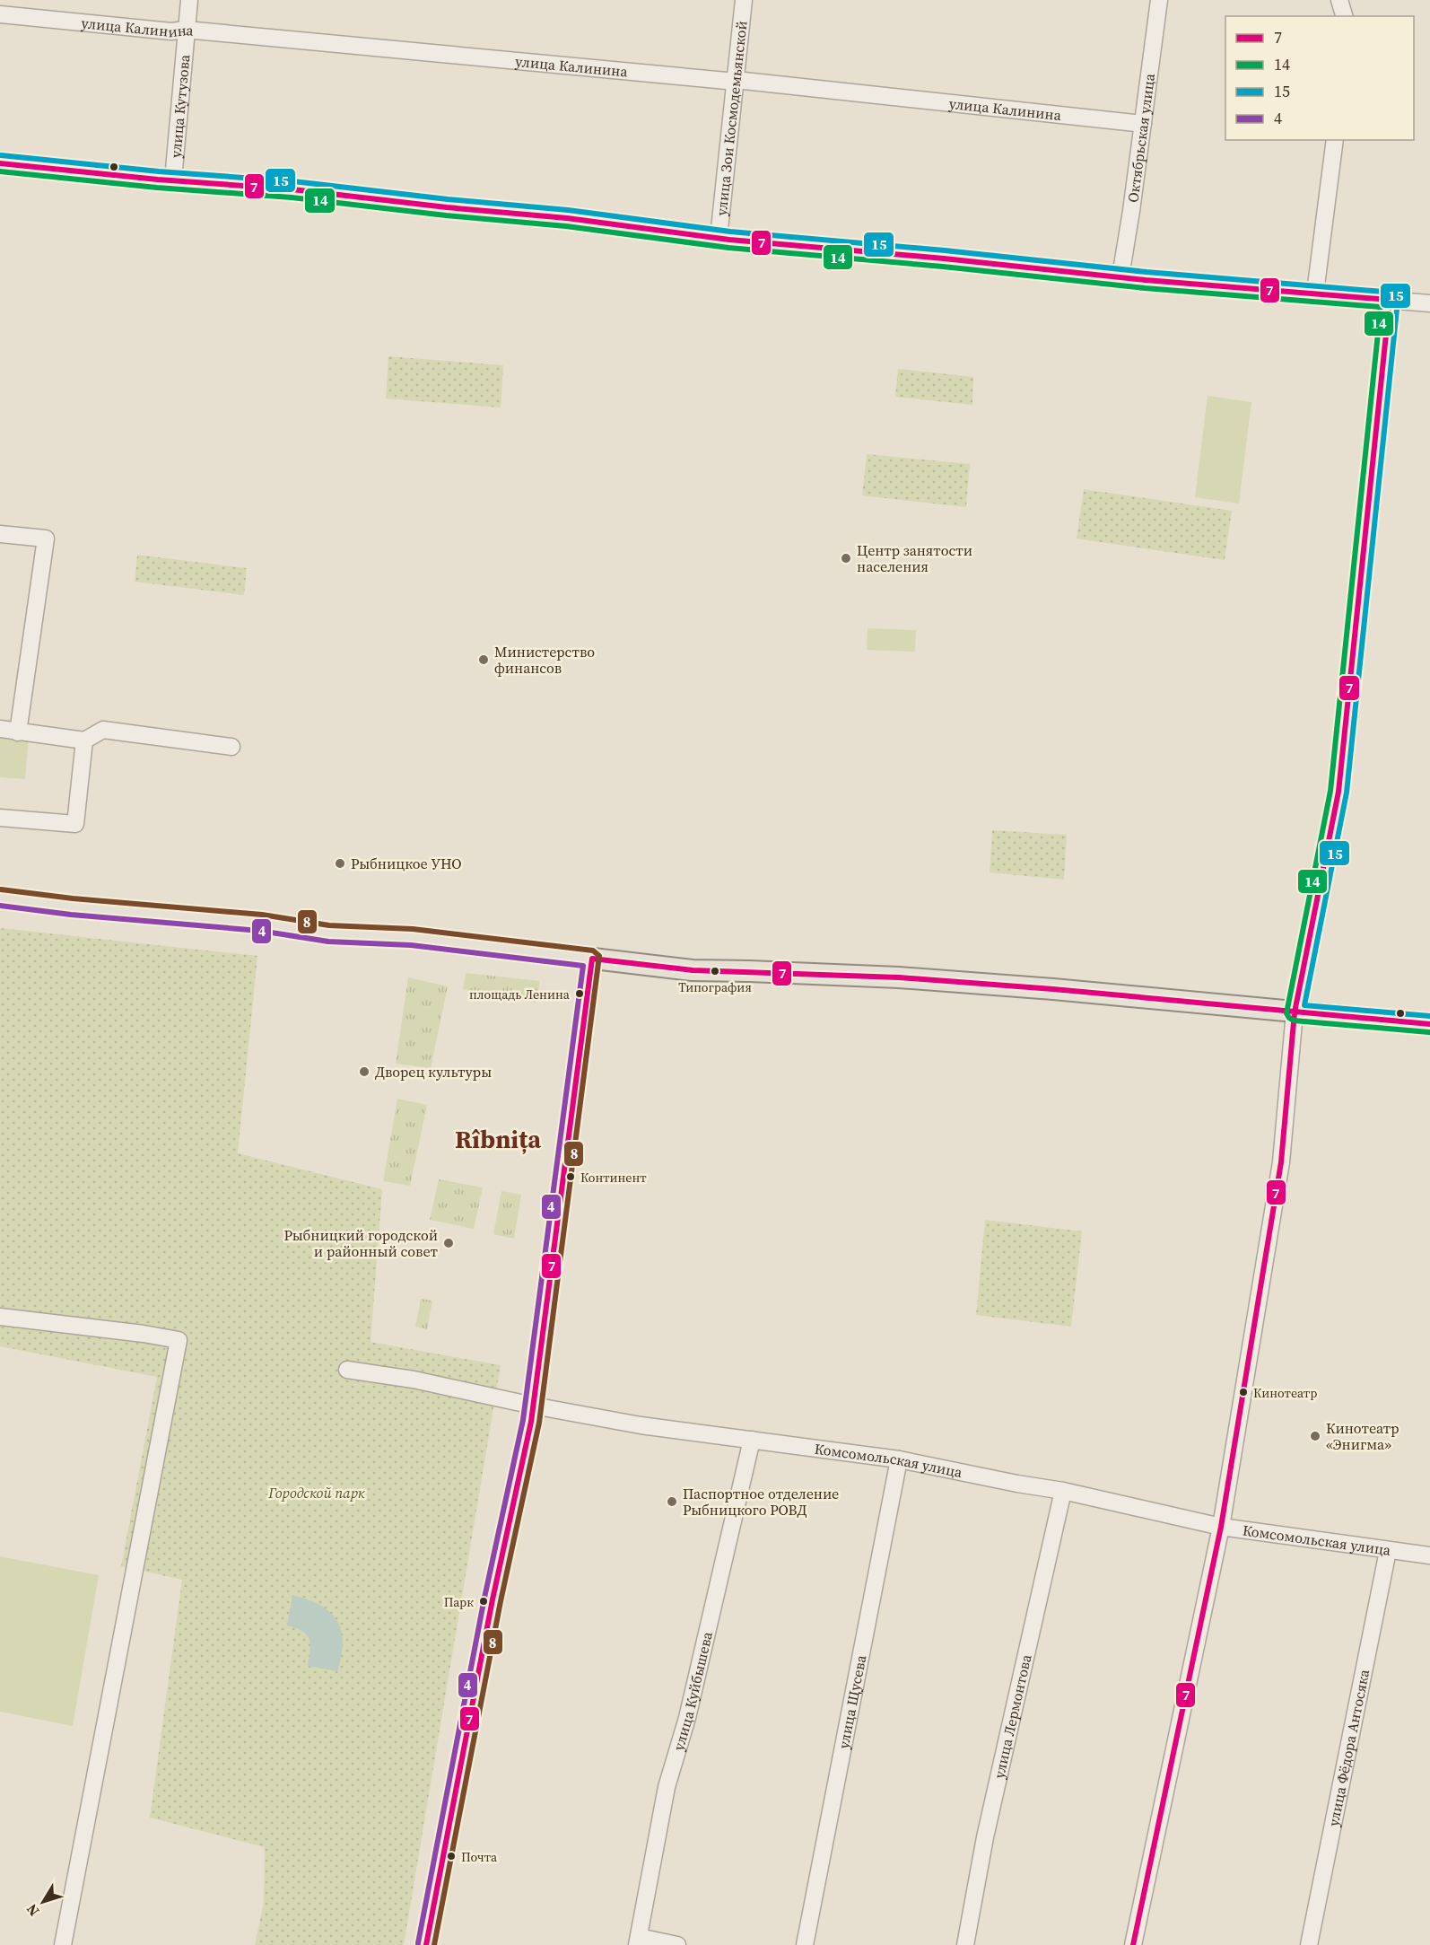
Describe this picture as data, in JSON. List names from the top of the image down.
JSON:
{
  "streets": {
    "street": [
      "улица Калинина",
      "улица Кутузова",
      "улица Зои Космодемьянской",
      "Октябрьская улица",
      "Комсомольская улица",
      "улица Куйбышева",
      "улица Щусева",
      "улица Лермонтова",
      "улица Фёдора Антосяка"
    ]
  },
  "crossings": [
    ["улица Калинина", "улица Кутузова"],
    ["улица Калинина", "улица Зои Космодемьянской"],
    ["улица Калинина", "Октябрьская улица"],
    ["Комсомольская улица", "улица Куйбышева"],
    ["Комсомольская улица", "улица Щусева"],
    ["Комсомольская улица", "улица Лермонтова"],
    ["Комсомольская улица", "улица Фёдора Антосяка"]
  ],
  "districts": ["Rîbnița"],
  "parks": ["Городской парк"],
  "places": [
    "Центр занятости населения",
    "Министерство финансов",
    "Рыбницкое УНО",
    "Типография",
    "площадь Ленина",
    "Дворец культуры",
    "Континент",
    "Рыбницкий городской и районный совет",
    "Кинотеатр",
    "Кинотеатр «Энигма»",
    "Паспортное отделение Рыбницкого РОВД",
    "Парк",
    "Почта"
  ],
  "lines": [
    "transit line 15",
    "transit line 7",
    "transit line 14",
    "transit line 8",
    "transit line 4"
  ],
  "legend": [
    "7",
    "14",
    "15",
    "4"
  ],
  "north": "bottom left"
}
